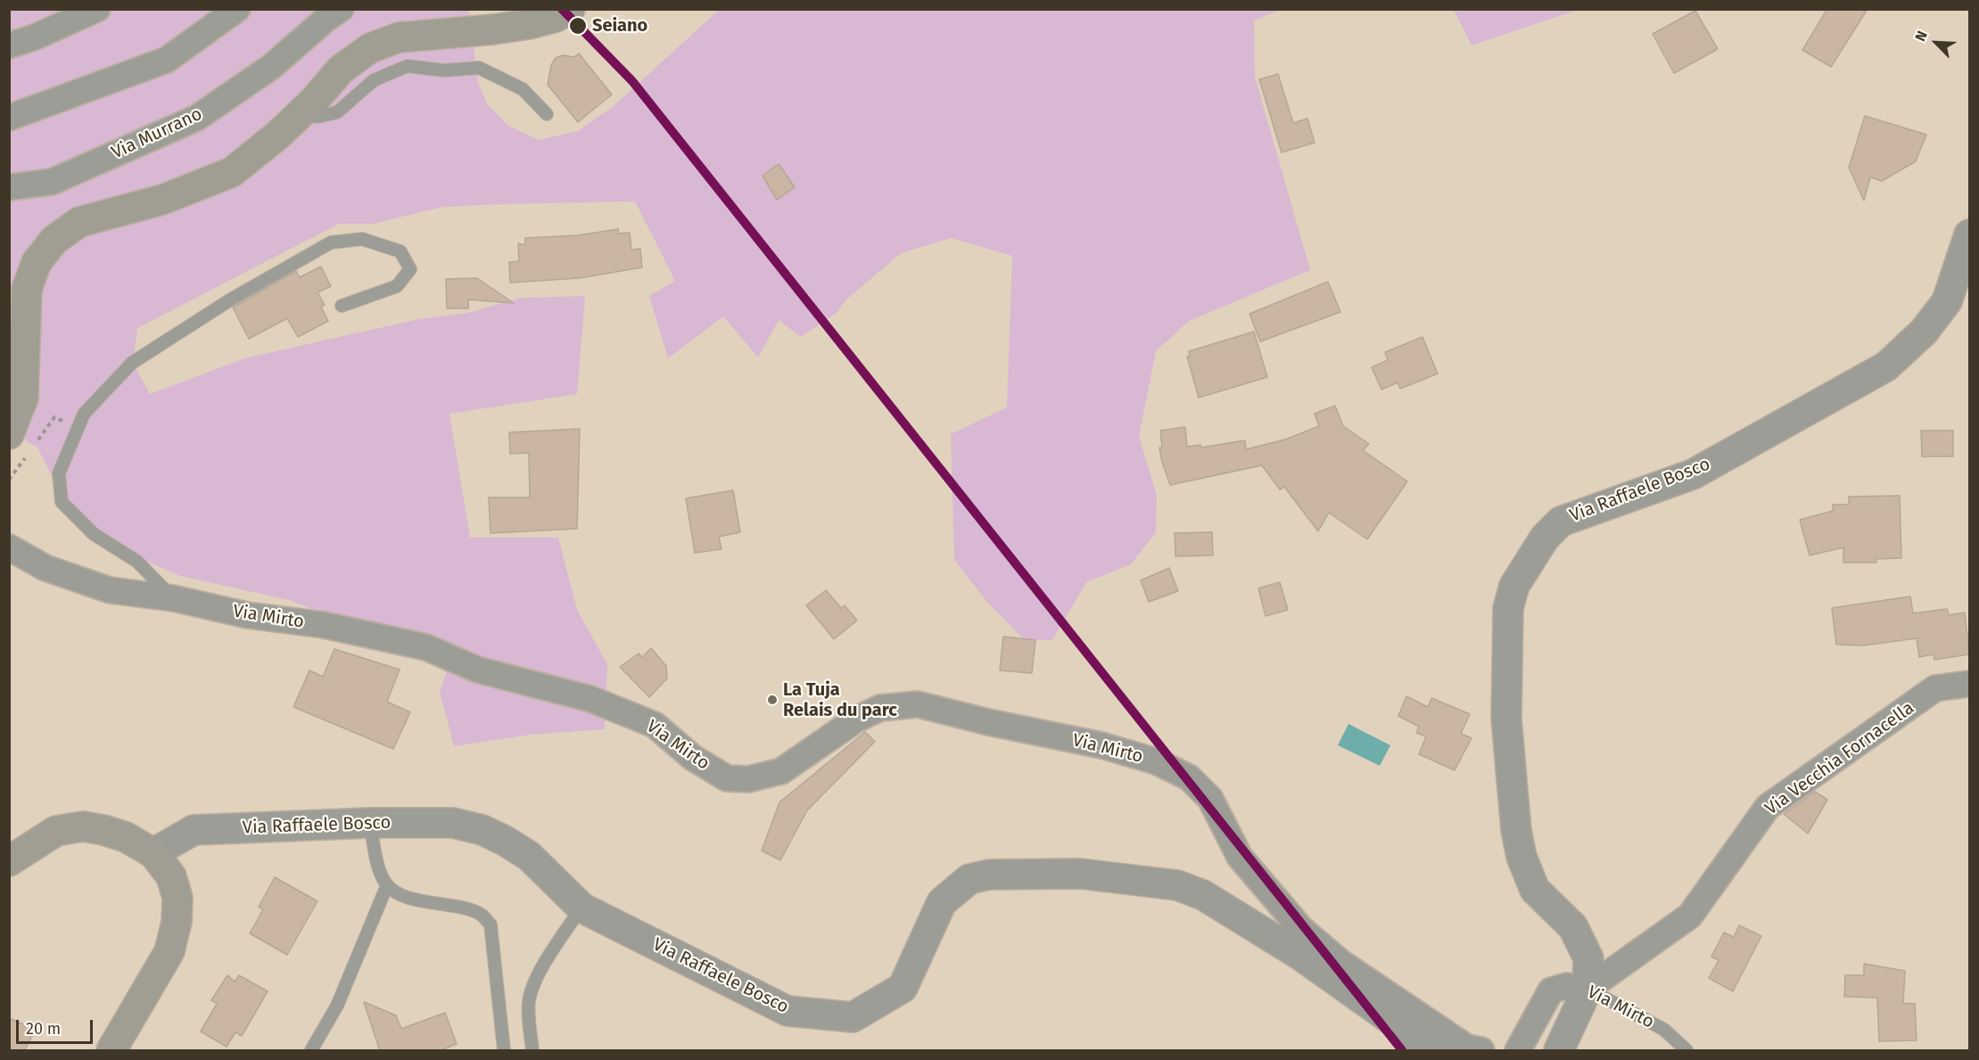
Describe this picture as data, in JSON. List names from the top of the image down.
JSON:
{
  "streets": {
    "street": [
      "Via Murrano",
      "Via Raffaele Bosco",
      "Via Mirto",
      "Via Vecchia Fornacella"
    ]
  },
  "crossings": [
    ["Via Raffaele Bosco", "Via Mirto"],
    ["Via Raffaele Bosco", "Via Vecchia Fornacella"],
    ["Via Mirto", "Via Vecchia Fornacella"]
  ],
  "places": ["Seiano", "La Tuja Relais du parc"],
  "scale_bar": "20 m",
  "north": "top left"
}
